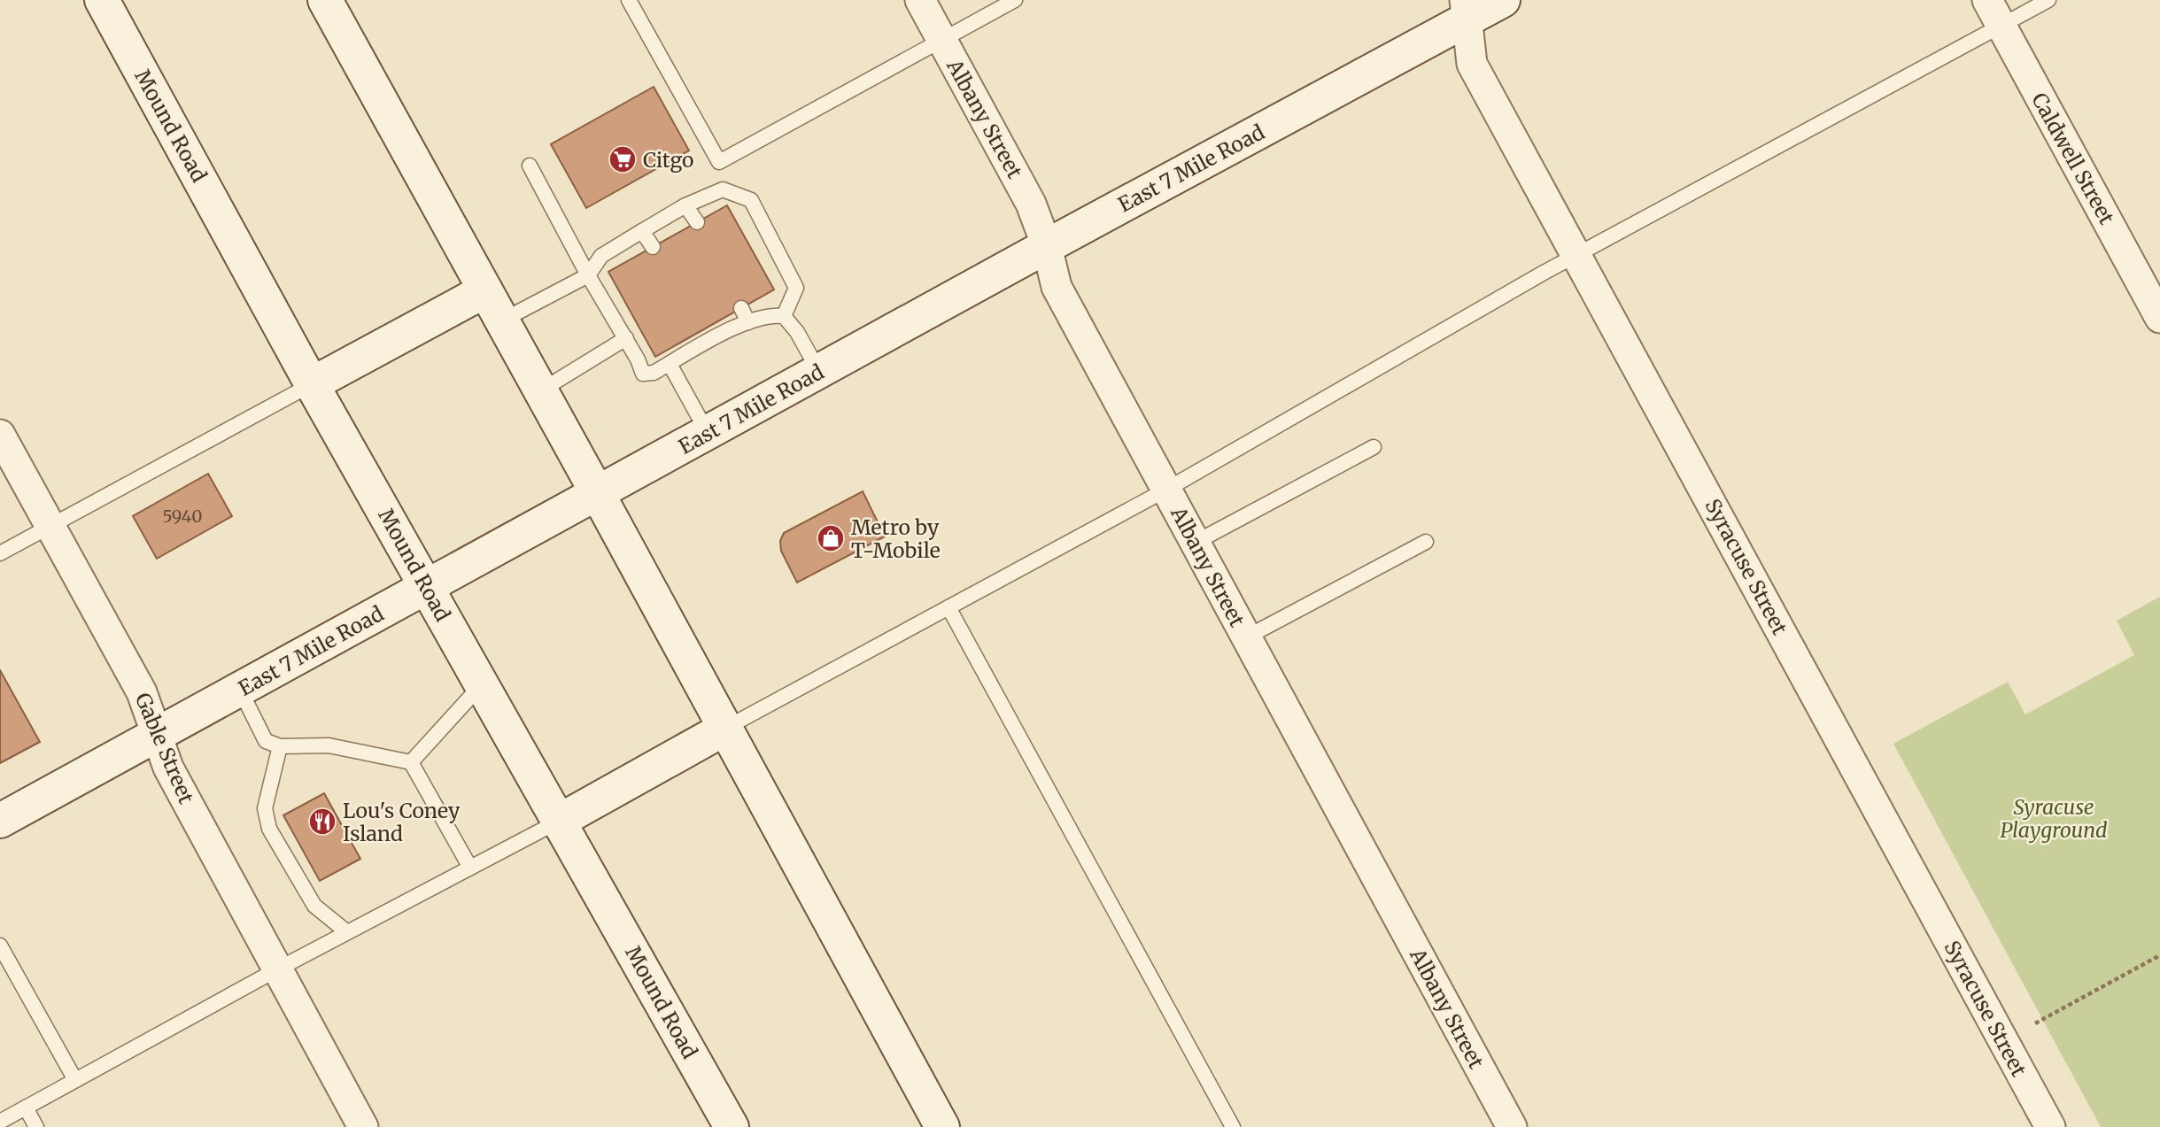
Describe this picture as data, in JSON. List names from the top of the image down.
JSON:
{
  "streets": {
    "main road": ["Mound Road", "East 7 Mile Road"],
    "street": [
      "Albany Street",
      "Caldwell Street",
      "Syracuse Street",
      "Gable Street"
    ]
  },
  "crossings": [
    ["Albany Street", "East 7 Mile Road"],
    ["Mound Road", "East 7 Mile Road"],
    ["East 7 Mile Road", "Syracuse Street"],
    ["East 7 Mile Road", "Gable Street"]
  ],
  "parks": ["Syracuse Playground"],
  "places": {
    "supermarket": ["Citgo"],
    "shop": ["Metro by T-Mobile"],
    "restaurant": ["Lou's Coney Island"]
  },
  "house_numbers": ["5940"]
}
